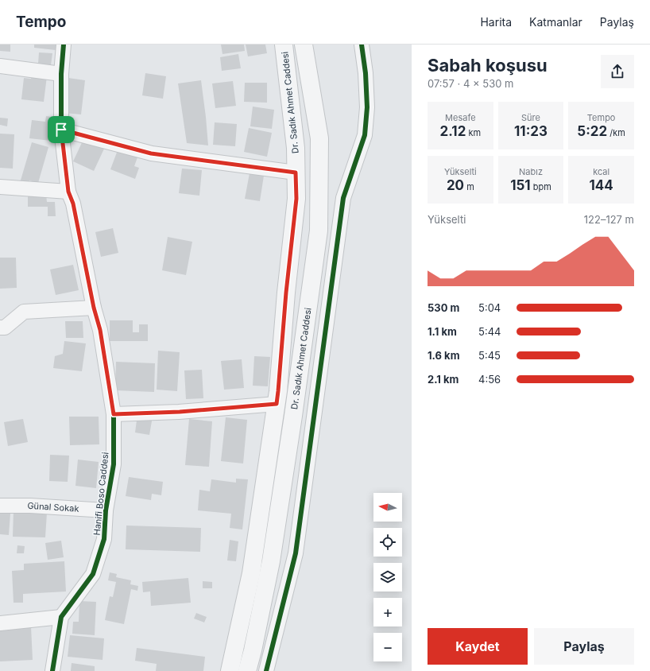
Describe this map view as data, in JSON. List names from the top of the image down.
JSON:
{
  "streets": {
    "street": ["Dr. Sadık Ahmet Caddesi", "Hanifi Boso Caddesi", "Günal Sokak"]
  },
  "crossings": [
    ["Hanifi Boso Caddesi", "Günal Sokak"]
  ],
  "north": "left",
  "page": {
    "header": "Tempo",
    "nav": ["Harita", "Katmanlar", "Paylaş"],
    "heading": ["Sabah koşusu", "07:57 · 4 × 530 m"],
    "stats": [
      ["Mesafe", "2.12 km"],
      ["Süre", "11:23"],
      ["Tempo", "5:22 /km"],
      ["Yükselti", "20 m"],
      ["Nabız", "151 bpm"],
      ["kcal", "144"]
    ],
    "chart": ["Yükselti", "122–127 m"],
    "list": [
      {
        "name": "530 m",
        "note": "5:04"
      },
      {
        "name": "1.1 km",
        "note": "5:44"
      },
      {
        "name": "1.6 km",
        "note": "5:45"
      },
      {
        "name": "2.1 km",
        "note": "4:56"
      }
    ],
    "map_buttons": ["+", "−"],
    "buttons": ["Kaydet", "Paylaş"]
  }
}
